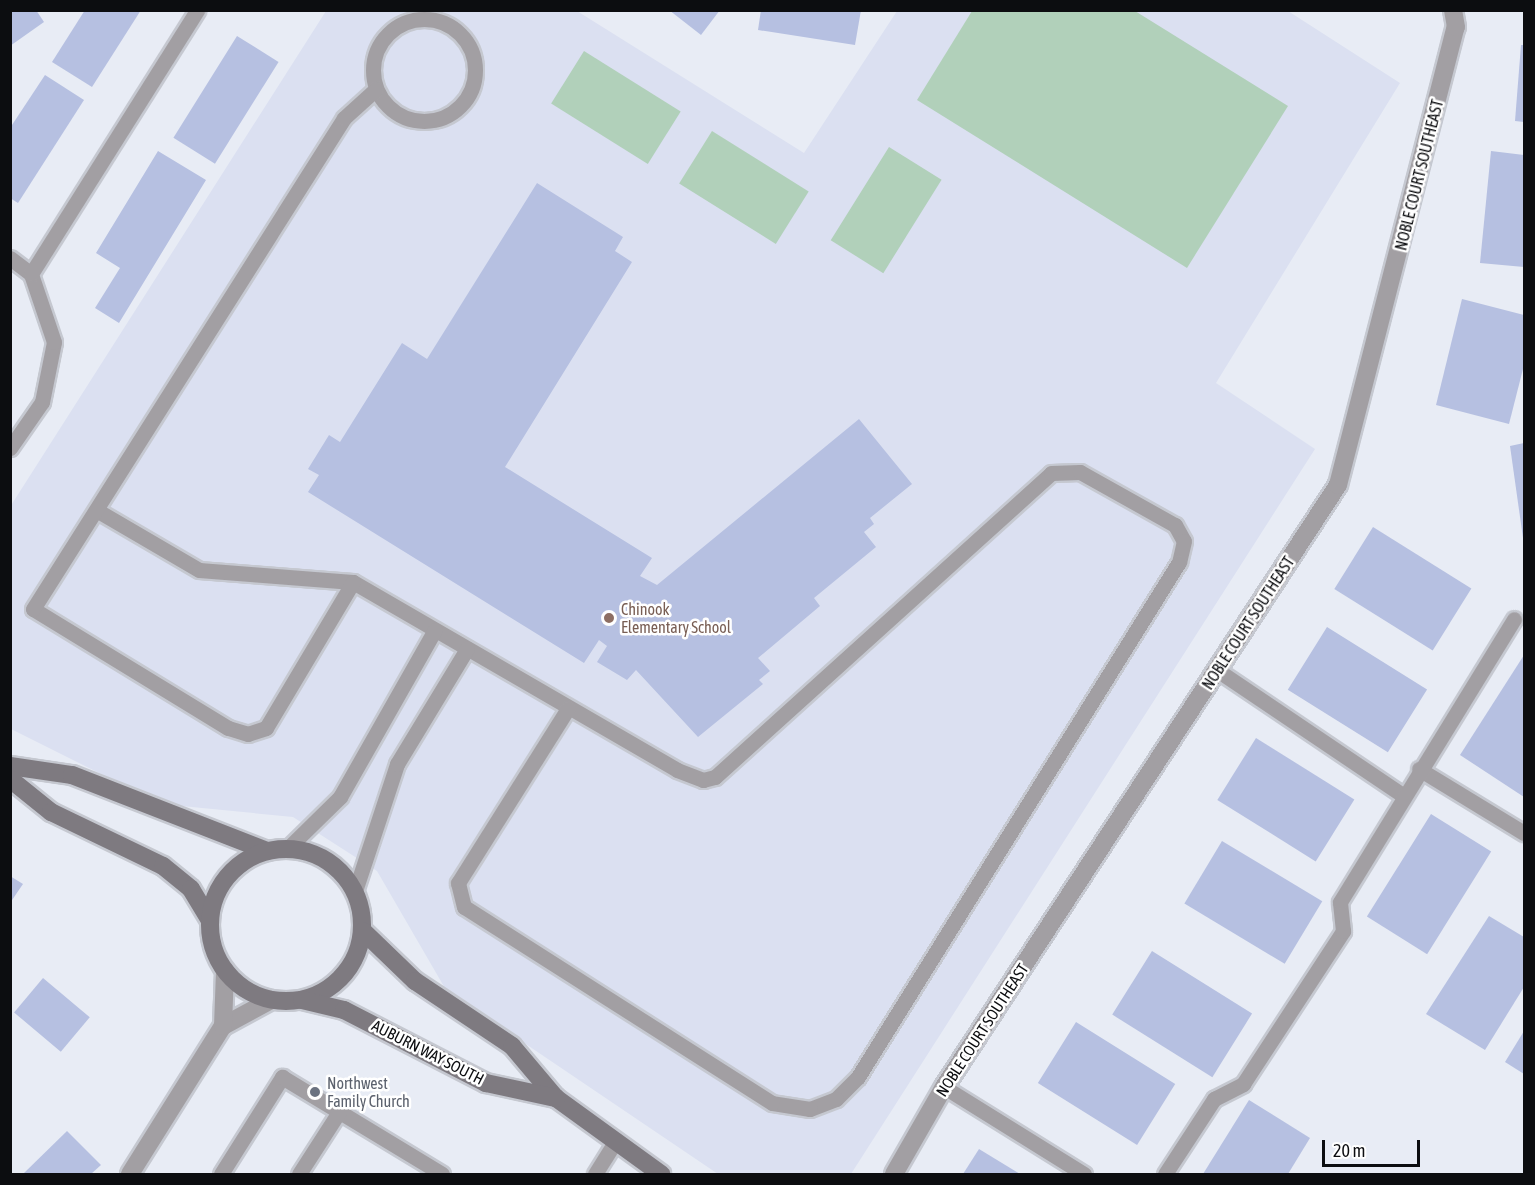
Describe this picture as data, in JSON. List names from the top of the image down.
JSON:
{
  "streets": {
    "main road": ["AUBURN WAY SOUTH"],
    "street": ["NOBLE COURT SOUTHEAST"]
  },
  "places": ["Chinook Elementary School", "Northwest Family Church"],
  "scale_bar": "20 m"
}
